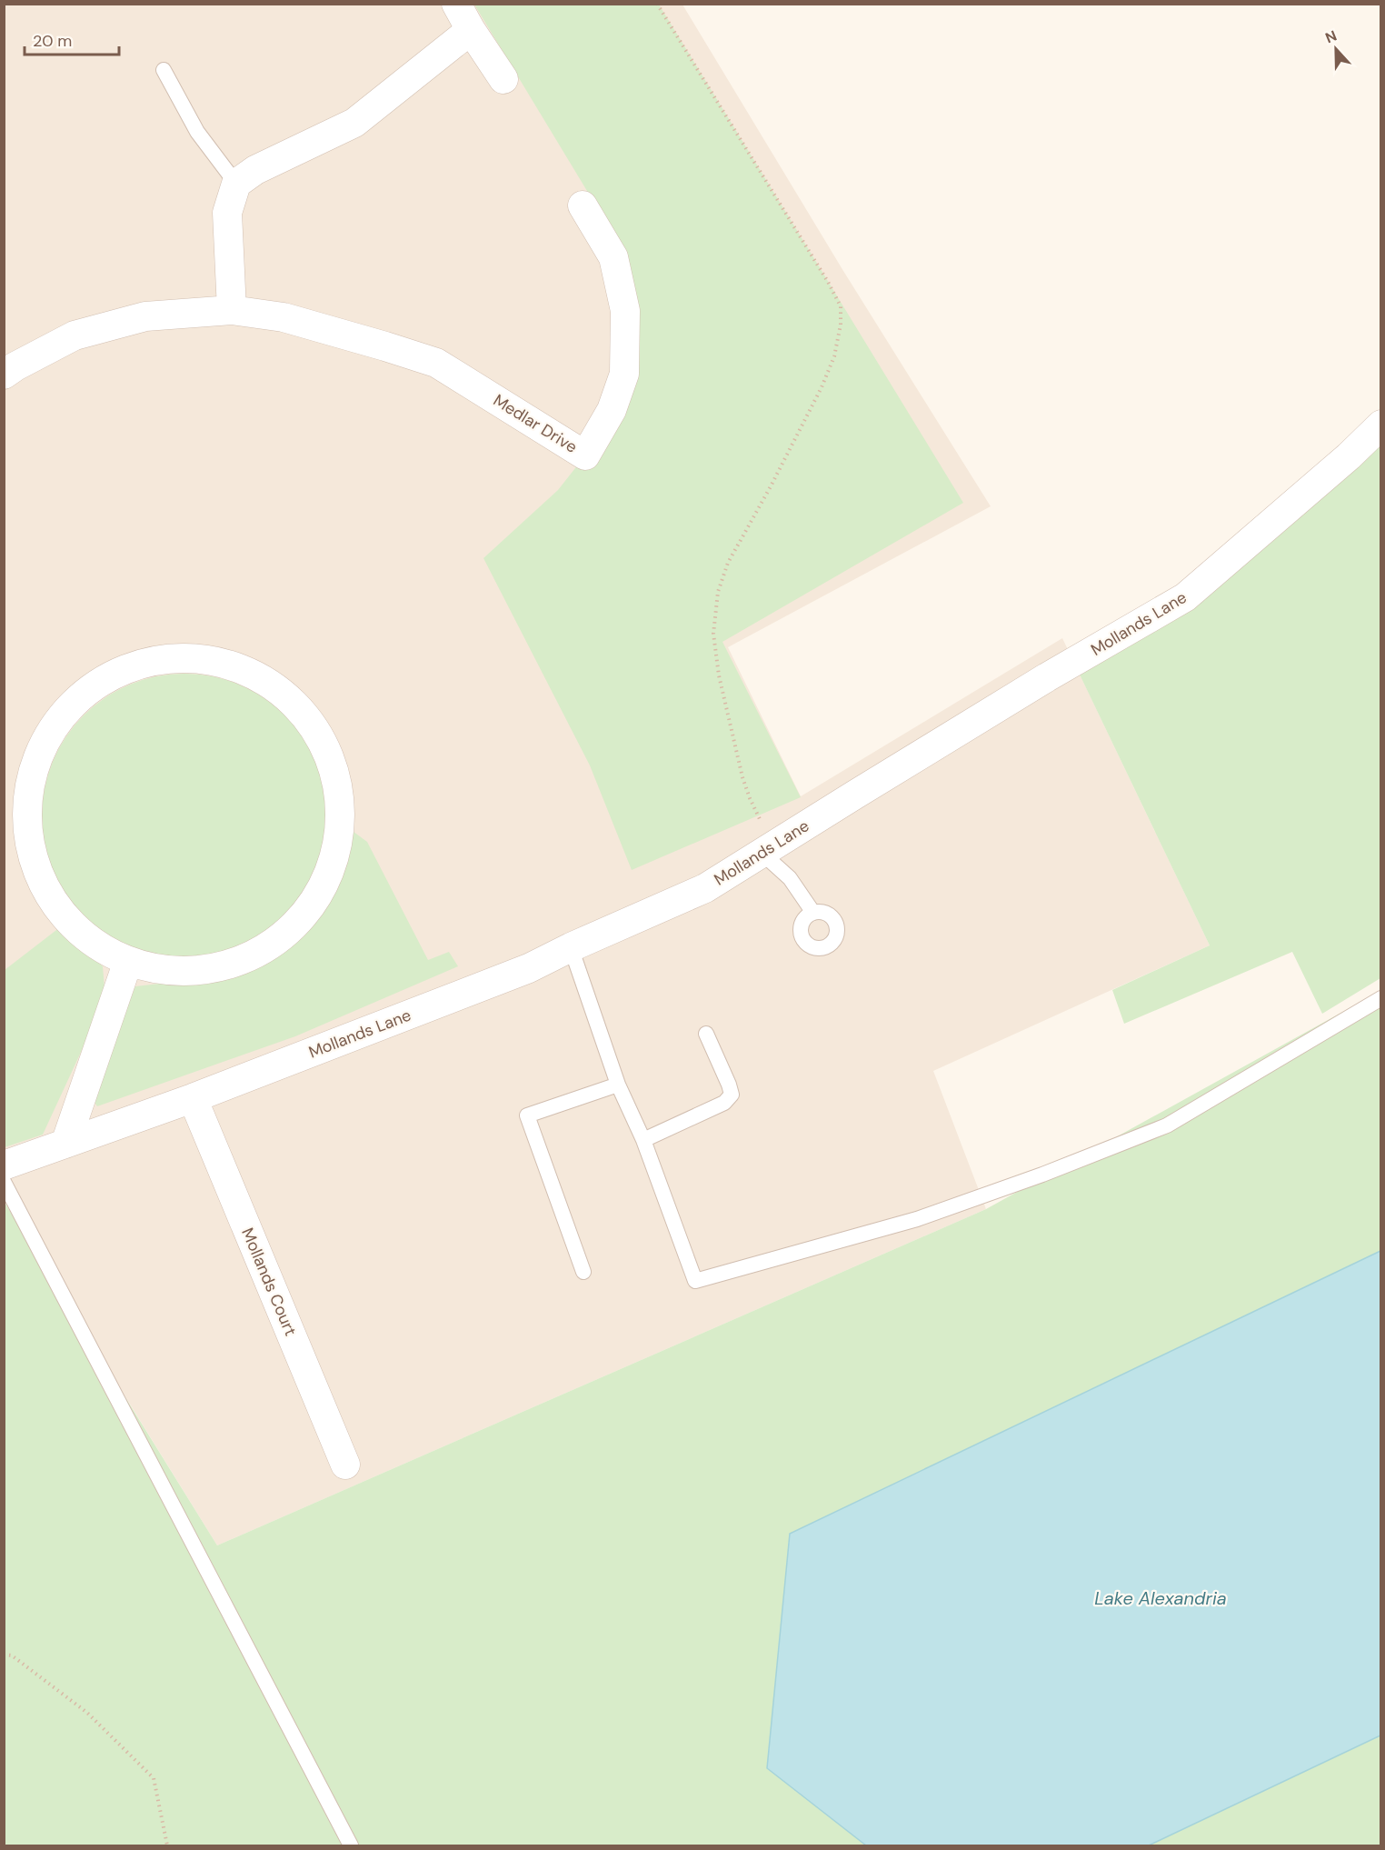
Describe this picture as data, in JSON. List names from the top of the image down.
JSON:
{
  "streets": {
    "street": ["Medlar Drive", "Mollands Lane", "Mollands Court"]
  },
  "crossings": [
    ["Mollands Lane", "Mollands Court"]
  ],
  "water": ["Lake Alexandria"],
  "scale_bar": "20 m",
  "north": "top"
}
